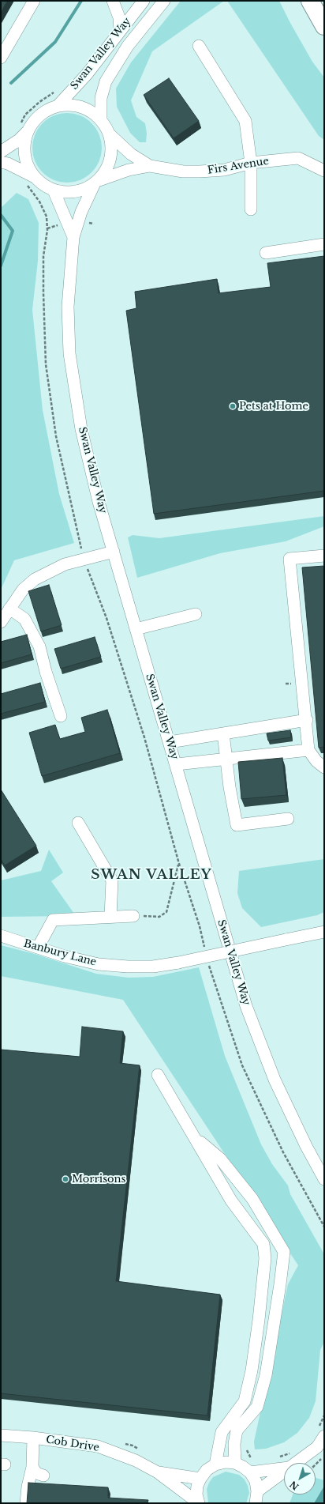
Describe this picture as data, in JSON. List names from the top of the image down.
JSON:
{
  "streets": {
    "street": [
      "Swan Valley Way",
      "Firs Avenue",
      "Banbury Lane",
      "Cob Drive"
    ]
  },
  "crossings": [
    ["Swan Valley Way", "Firs Avenue"]
  ],
  "districts": ["SWAN VALLEY"],
  "places": ["Pets at Home", "Morrisons"],
  "north": "bottom left"
}
